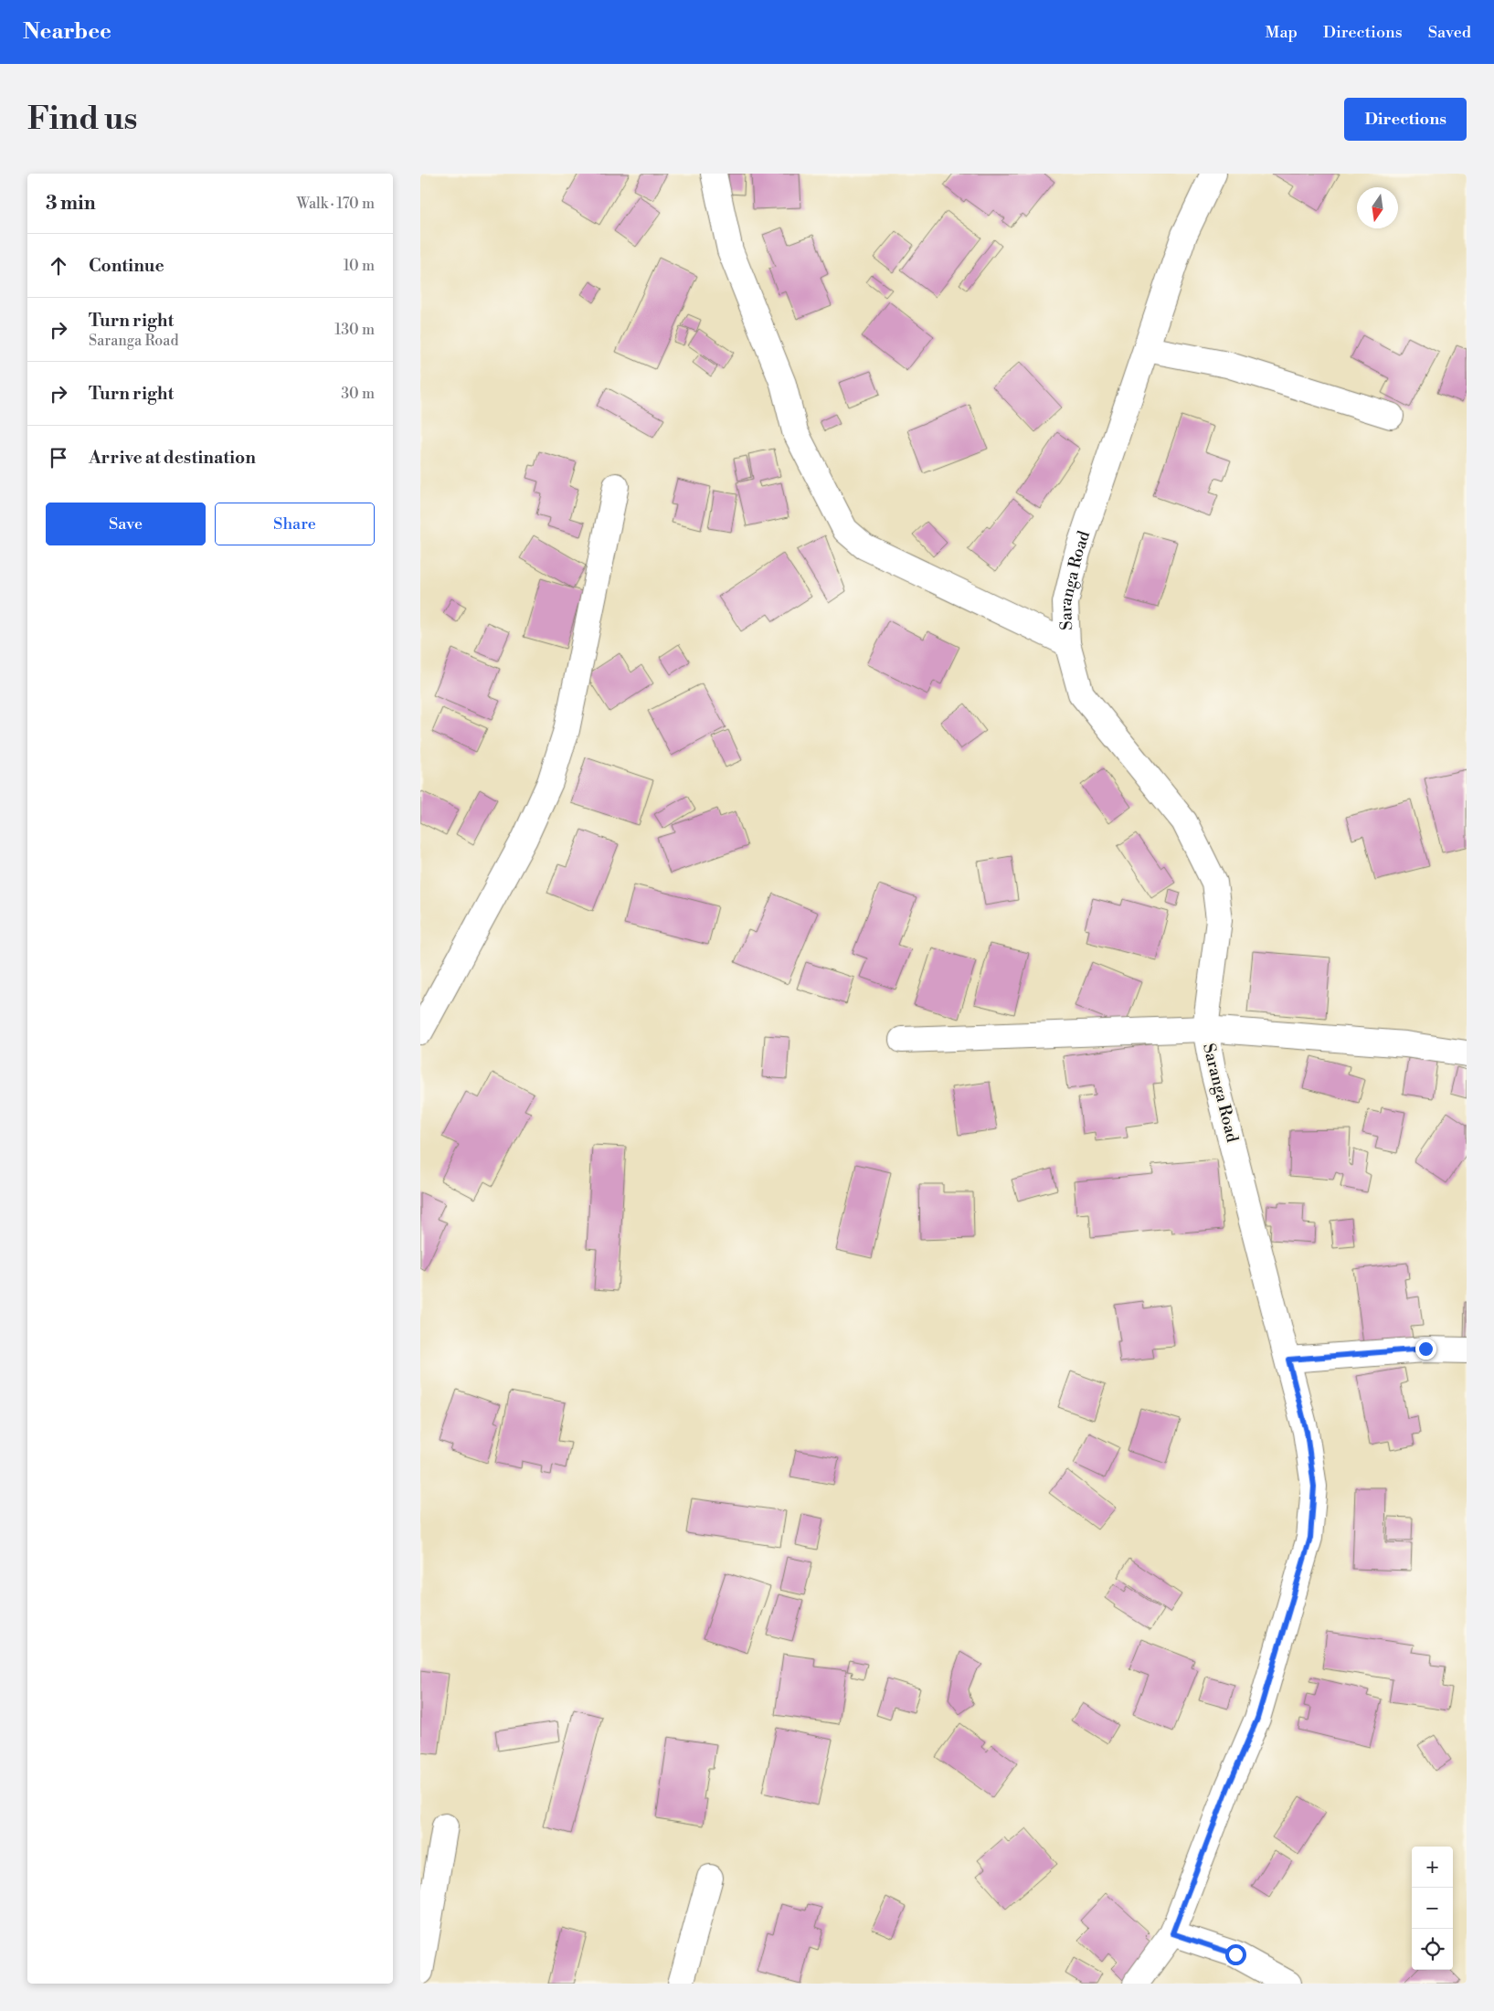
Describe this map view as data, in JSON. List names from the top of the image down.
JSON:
{
  "streets": {
    "street": ["Saranga Road"]
  },
  "north": "bottom",
  "page": {
    "header": "Nearbee",
    "nav": ["Map", "Directions", "Saved"],
    "buttons": [
      "Directions",
      ["Save", "Share"]
    ],
    "title": "Find us",
    "heading": ["3 min", "Walk · 170 m"],
    "list": [
      ["Continue", "10 m"],
      ["Turn right", "Saranga Road", "130 m"],
      ["Turn right", "30 m"],
      "Arrive at destination"
    ],
    "map_buttons": ["+", "−"]
  }
}
